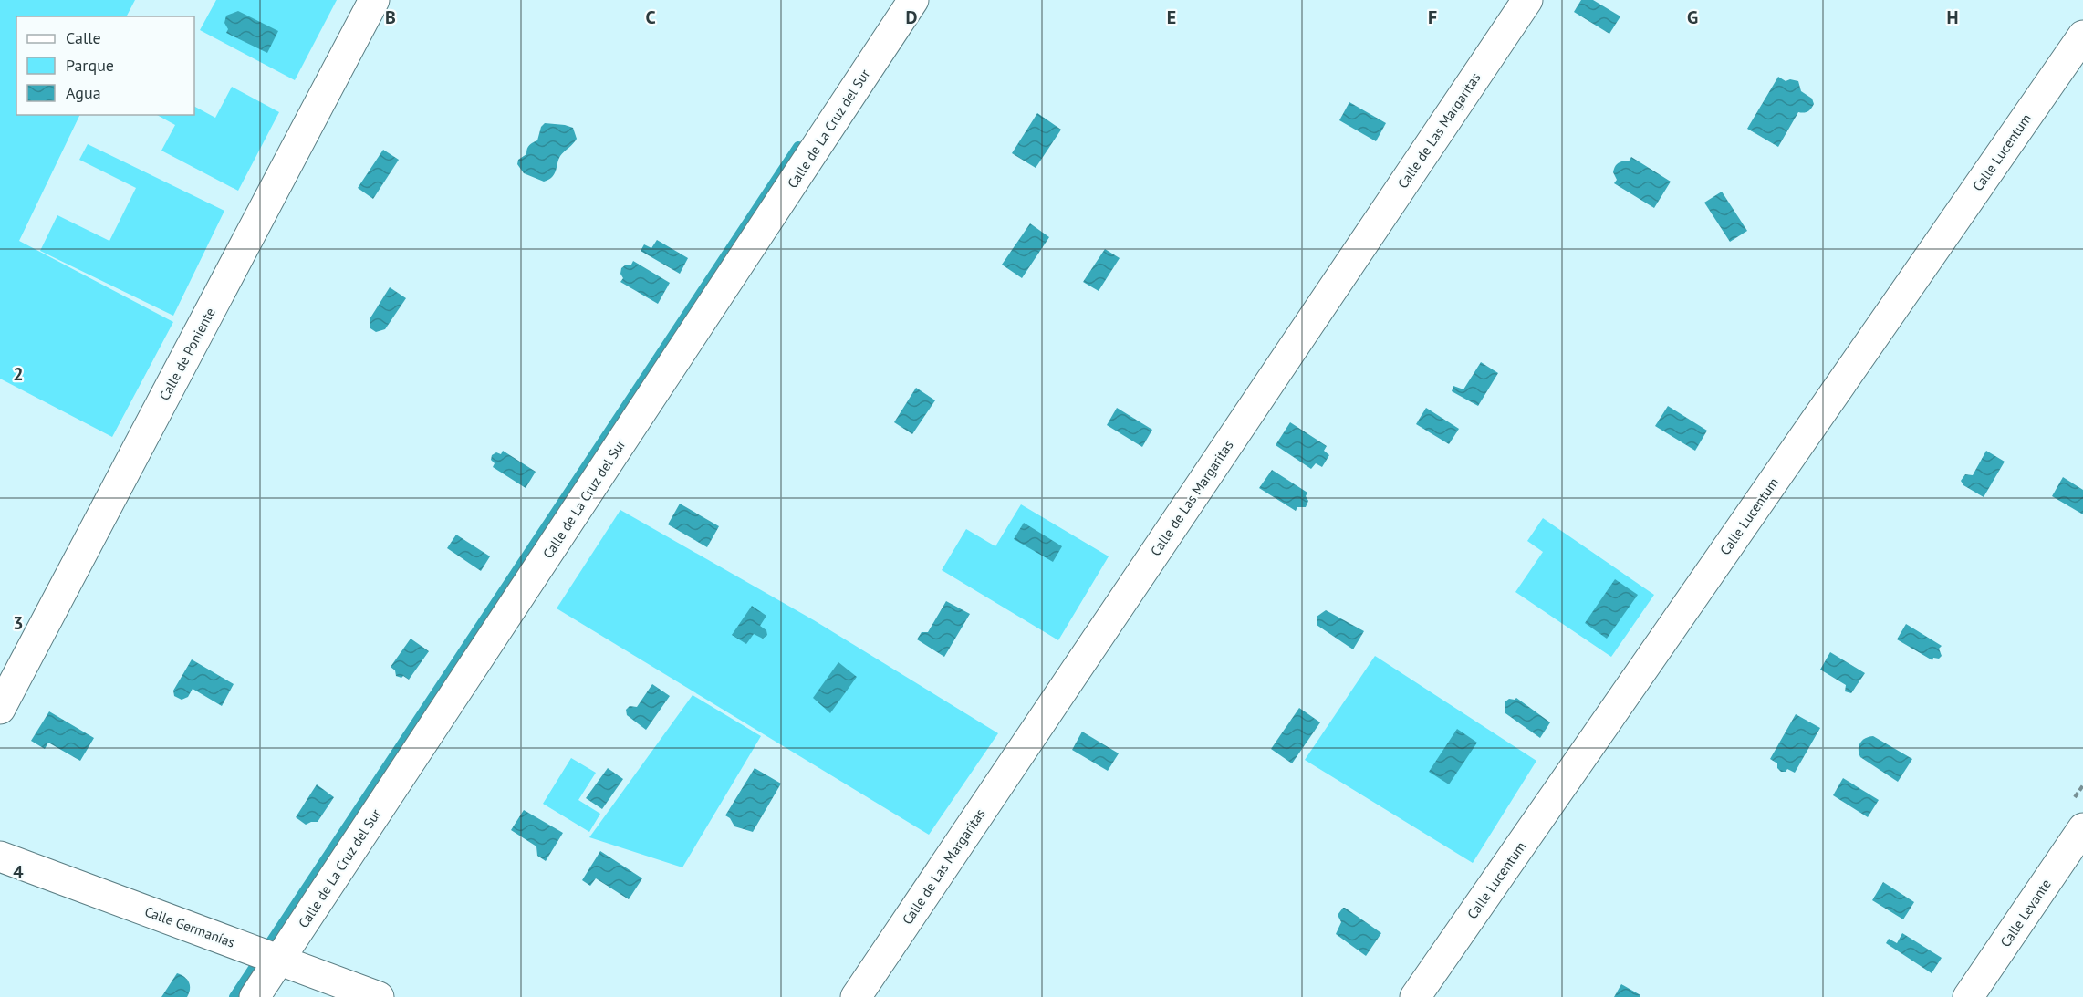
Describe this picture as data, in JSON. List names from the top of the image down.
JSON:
{
  "streets": {
    "street": [
      "Calle de La Cruz del Sur",
      "Calle de Las Margaritas",
      "Calle Lucentum",
      "Calle de Poniente",
      "Calle Levante",
      "Calle Germanías"
    ]
  },
  "crossings": [
    ["Calle de La Cruz del Sur", "Calle Germanías"]
  ],
  "legend": ["Calle", "Parque", "Agua"],
  "grid": {
    "columns": [
      "B",
      "C",
      "D",
      "E",
      "F",
      "G",
      "H"
    ],
    "rows": ["2", "3", "4"]
  }
}
